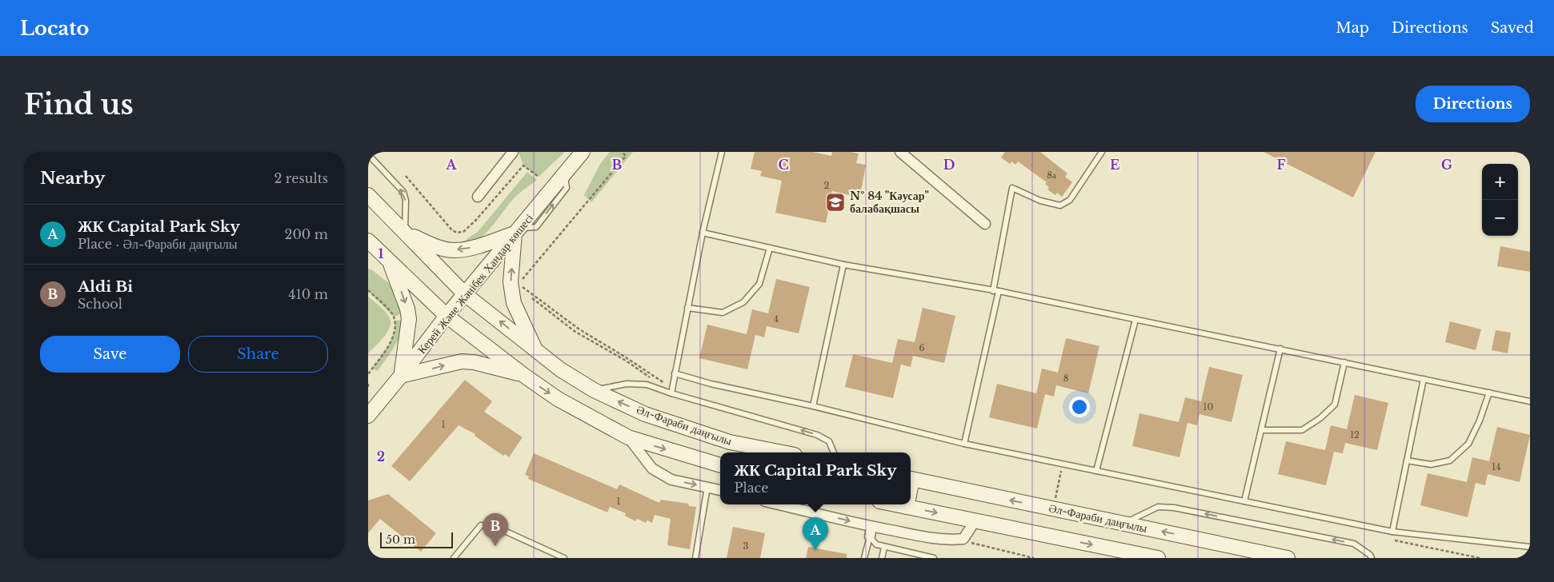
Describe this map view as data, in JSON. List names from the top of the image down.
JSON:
{
  "streets": {
    "main road": ["Керей Және Жәнібек Хандар көшесі", "Әл-Фараби даңғылы"]
  },
  "crossings": [
    ["Керей Және Жәнібек Хандар көшесі", "Әл-Фараби даңғылы"]
  ],
  "places": {
    "school or university": ["№ 84 \"Кәусар\" балабақшасы"]
  },
  "house_numbers": [
    "8а",
    "2",
    "4",
    "6",
    "8",
    "10",
    "1",
    "12",
    "14",
    "1",
    "3"
  ],
  "scale_bar": "50 m",
  "page": {
    "header": "Locato",
    "nav": ["Map", "Directions", "Saved"],
    "buttons": [
      "Directions",
      ["Save", "Share"]
    ],
    "title": "Find us",
    "heading": ["Nearby", "2 results"],
    "map_buttons": ["+", "−"],
    "list": [
      {
        "mark": "A",
        "name": "ЖК Capital Park Sky",
        "note": "Place · Әл-Фараби даңғылы",
        "value": "200 m"
      },
      {
        "mark": "B",
        "name": "Aldi Bi",
        "note": "School",
        "value": "410 m"
      }
    ],
    "popup": ["ЖК Capital Park Sky", "Place"],
    "pins": ["B", "A"],
    "scale": "50 m"
  },
  "grid": {
    "columns": [
      "A",
      "B",
      "C",
      "D",
      "E",
      "F",
      "G"
    ],
    "rows": ["1", "2"]
  }
}
